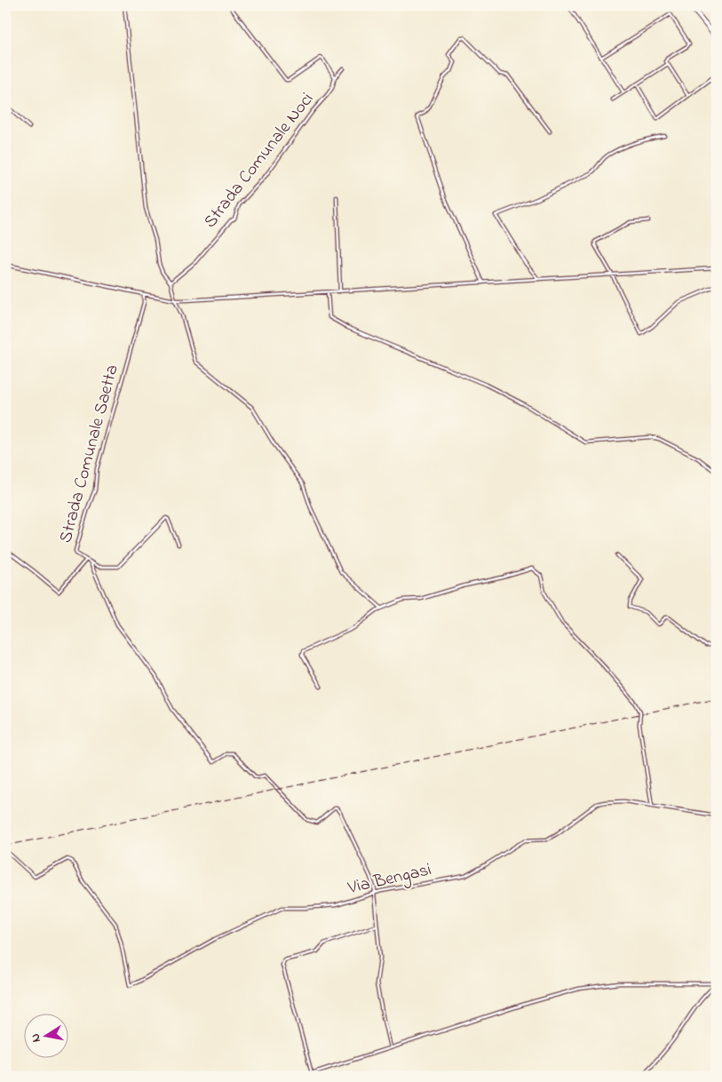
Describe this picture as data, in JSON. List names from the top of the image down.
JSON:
{
  "streets": {
    "street": ["Strada Comunale Noci", "Strada Comunale Saetta", "Via Bengasi"]
  },
  "north": "left"
}
